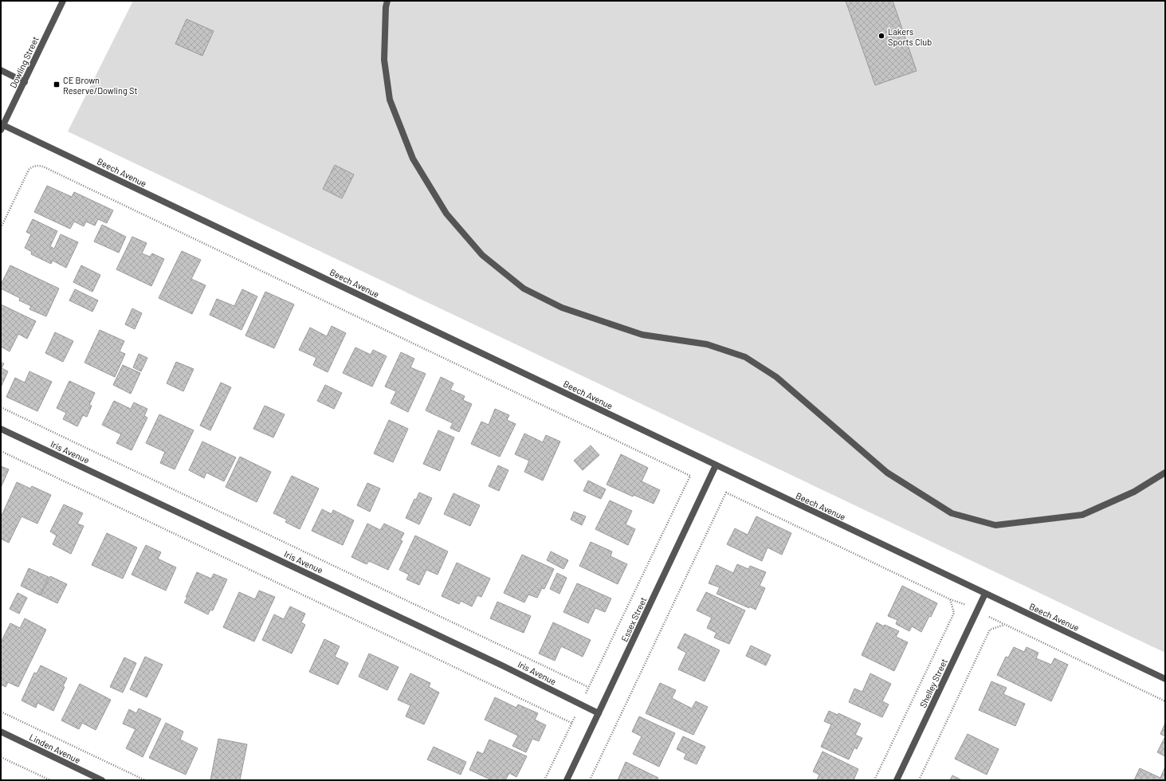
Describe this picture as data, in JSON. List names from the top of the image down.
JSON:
{
  "streets": {
    "street": [
      "Dowling Street",
      "Beech Avenue",
      "Iris Avenue",
      "Essex Street",
      "Shelley Street",
      "Linden Avenue"
    ]
  },
  "crossings": [
    ["Dowling Street", "Beech Avenue"],
    ["Beech Avenue", "Essex Street"],
    ["Beech Avenue", "Shelley Street"],
    ["Iris Avenue", "Essex Street"]
  ],
  "places": {
    "other": ["Lakers Sports Club"],
    "transit": ["CE Brown Reserve/Dowling St"]
  }
}
